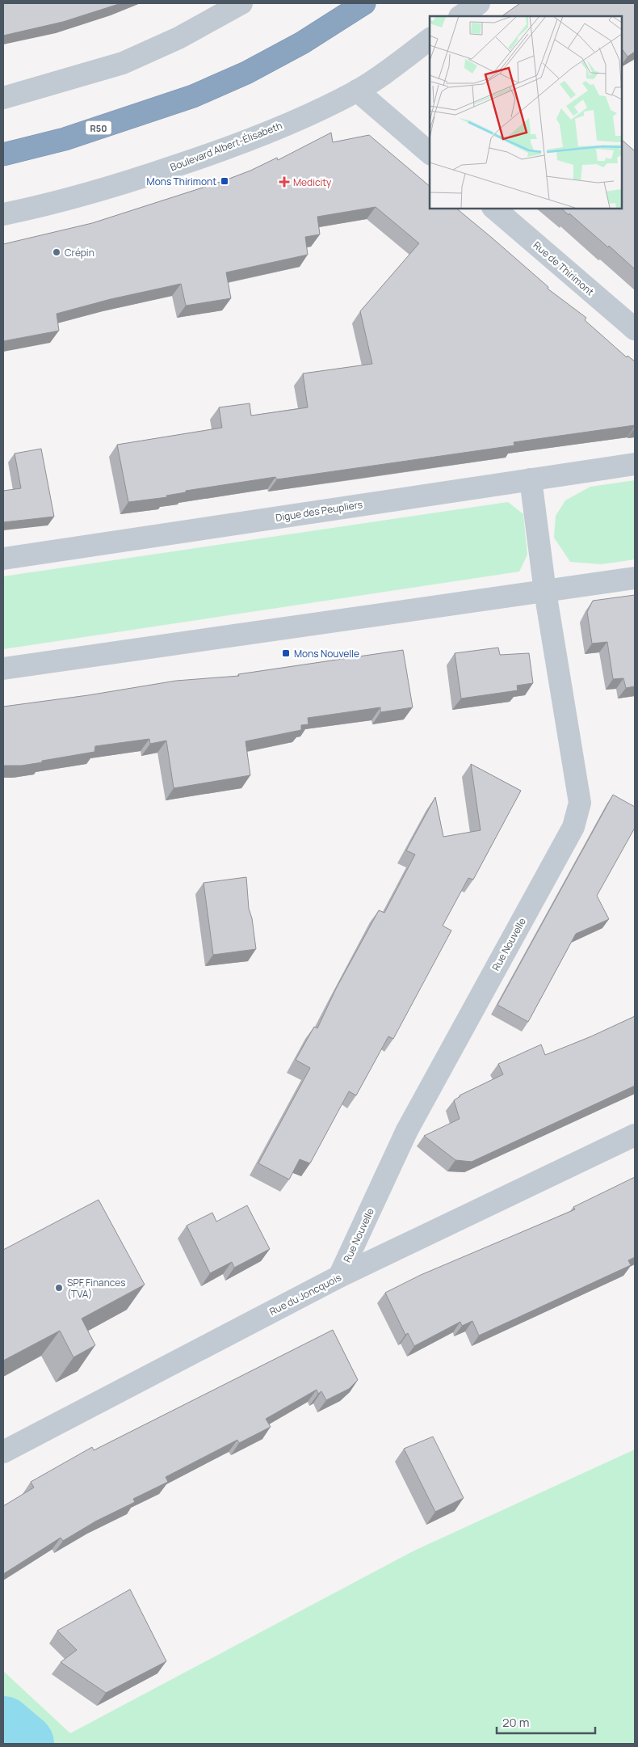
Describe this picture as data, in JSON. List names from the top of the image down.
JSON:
{
  "streets": {
    "highway": ["R50"],
    "street": [
      "Boulevard Albert-Élisabeth",
      "Rue de Thirimont",
      "Digue des Peupliers",
      "Rue Nouvelle",
      "Rue du Joncquois"
    ]
  },
  "crossings": [
    ["Digue des Peupliers", "Rue Nouvelle"],
    ["Rue Nouvelle", "Rue du Joncquois"]
  ],
  "places": {
    "transit": ["Mons Thirimont", "Mons Nouvelle"],
    "health": ["Medicity"],
    "other": ["Crépin", "SPF Finances (TVA)"]
  },
  "scale_bar": "20 m"
}
